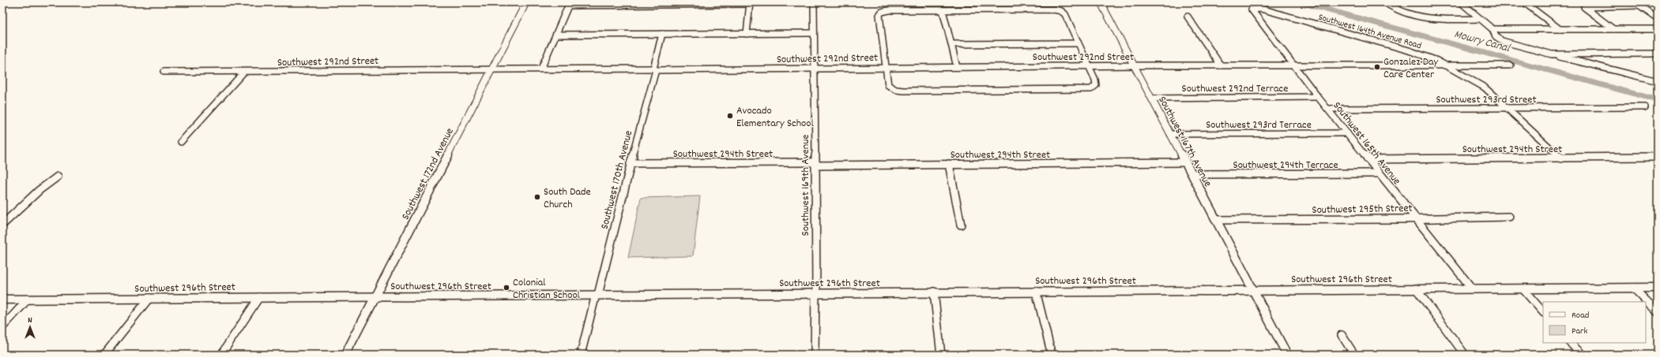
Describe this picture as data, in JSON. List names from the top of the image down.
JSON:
{
  "streets": {
    "street": [
      "Southwest 164th Avenue Road",
      "Southwest 292nd Street",
      "Southwest 292nd Terrace",
      "Southwest 293rd Street",
      "Southwest 293rd Terrace",
      "Southwest 167th Avenue",
      "Southwest 165th Avenue",
      "Southwest 294th Street",
      "Southwest 294th Terrace",
      "Southwest 172nd Avenue",
      "Southwest 170th Avenue",
      "Southwest 169th Avenue",
      "Southwest 295th Street",
      "Southwest 296th Street"
    ]
  },
  "crossings": [
    ["Southwest 164th Avenue Road", "Southwest 292nd Street"],
    ["Southwest 164th Avenue Road", "Southwest 293rd Street"],
    ["Southwest 164th Avenue Road", "Southwest 165th Avenue"],
    ["Southwest 164th Avenue Road", "Southwest 294th Street"],
    ["Southwest 292nd Street", "Southwest 167th Avenue"],
    ["Southwest 292nd Street", "Southwest 165th Avenue"],
    ["Southwest 292nd Street", "Southwest 172nd Avenue"],
    ["Southwest 292nd Street", "Southwest 170th Avenue"],
    ["Southwest 292nd Street", "Southwest 169th Avenue"],
    ["Southwest 292nd Terrace", "Southwest 167th Avenue"],
    ["Southwest 292nd Terrace", "Southwest 165th Avenue"],
    ["Southwest 293rd Street", "Southwest 165th Avenue"],
    ["Southwest 293rd Terrace", "Southwest 167th Avenue"],
    ["Southwest 293rd Terrace", "Southwest 165th Avenue"],
    ["Southwest 167th Avenue", "Southwest 294th Street"],
    ["Southwest 167th Avenue", "Southwest 294th Terrace"],
    ["Southwest 167th Avenue", "Southwest 295th Street"],
    ["Southwest 167th Avenue", "Southwest 296th Street"],
    ["Southwest 165th Avenue", "Southwest 294th Street"],
    ["Southwest 165th Avenue", "Southwest 294th Terrace"],
    ["Southwest 165th Avenue", "Southwest 295th Street"],
    ["Southwest 165th Avenue", "Southwest 296th Street"],
    ["Southwest 294th Street", "Southwest 170th Avenue"],
    ["Southwest 294th Street", "Southwest 169th Avenue"],
    ["Southwest 172nd Avenue", "Southwest 296th Street"],
    ["Southwest 170th Avenue", "Southwest 296th Street"],
    ["Southwest 169th Avenue", "Southwest 296th Street"]
  ],
  "water": ["Mowry Canal"],
  "places": [
    "Gonzalez Day Care Center",
    "Avocado Elementary School",
    "South Dade Church",
    "Colonial Christian School"
  ],
  "legend": ["Road", "Park"],
  "north": "top"
}
